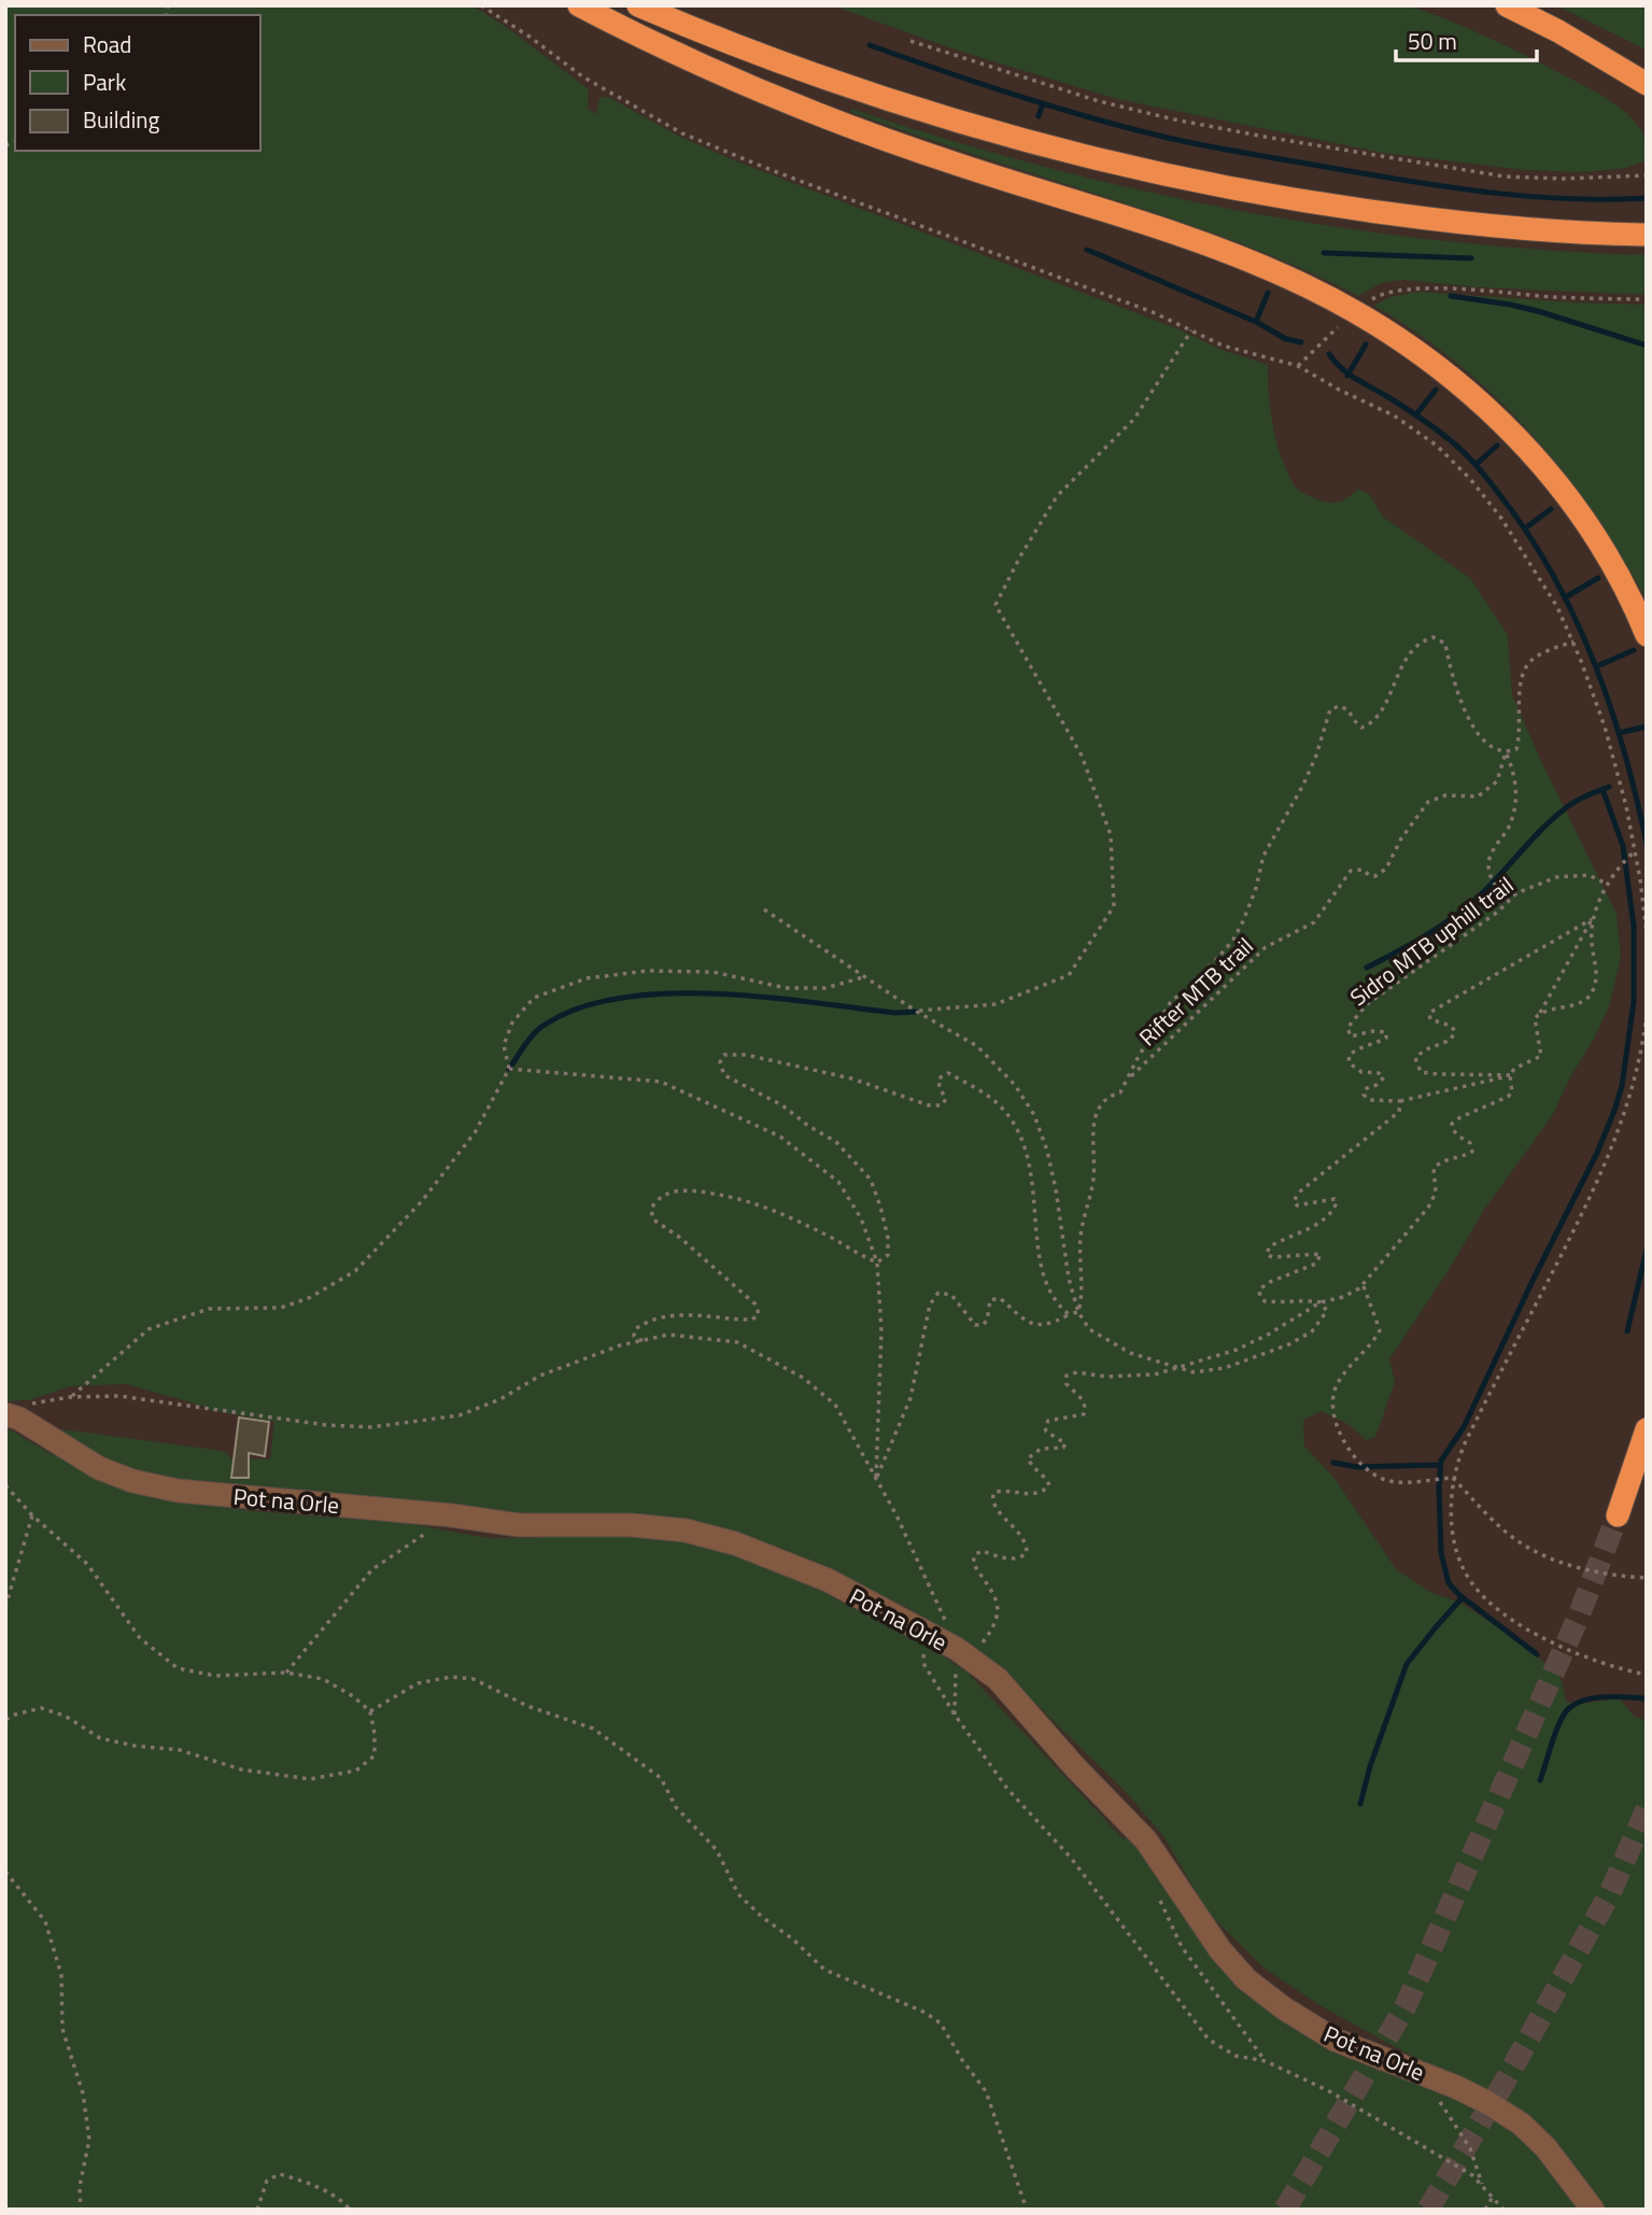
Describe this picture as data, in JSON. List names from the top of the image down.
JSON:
{
  "streets": {
    "street": ["Pot na Orle"],
    "path": ["Sidro MTB uphill trail", "Rifter MTB trail"]
  },
  "legend": ["Road", "Park", "Building"],
  "scale_bar": "50 m"
}
